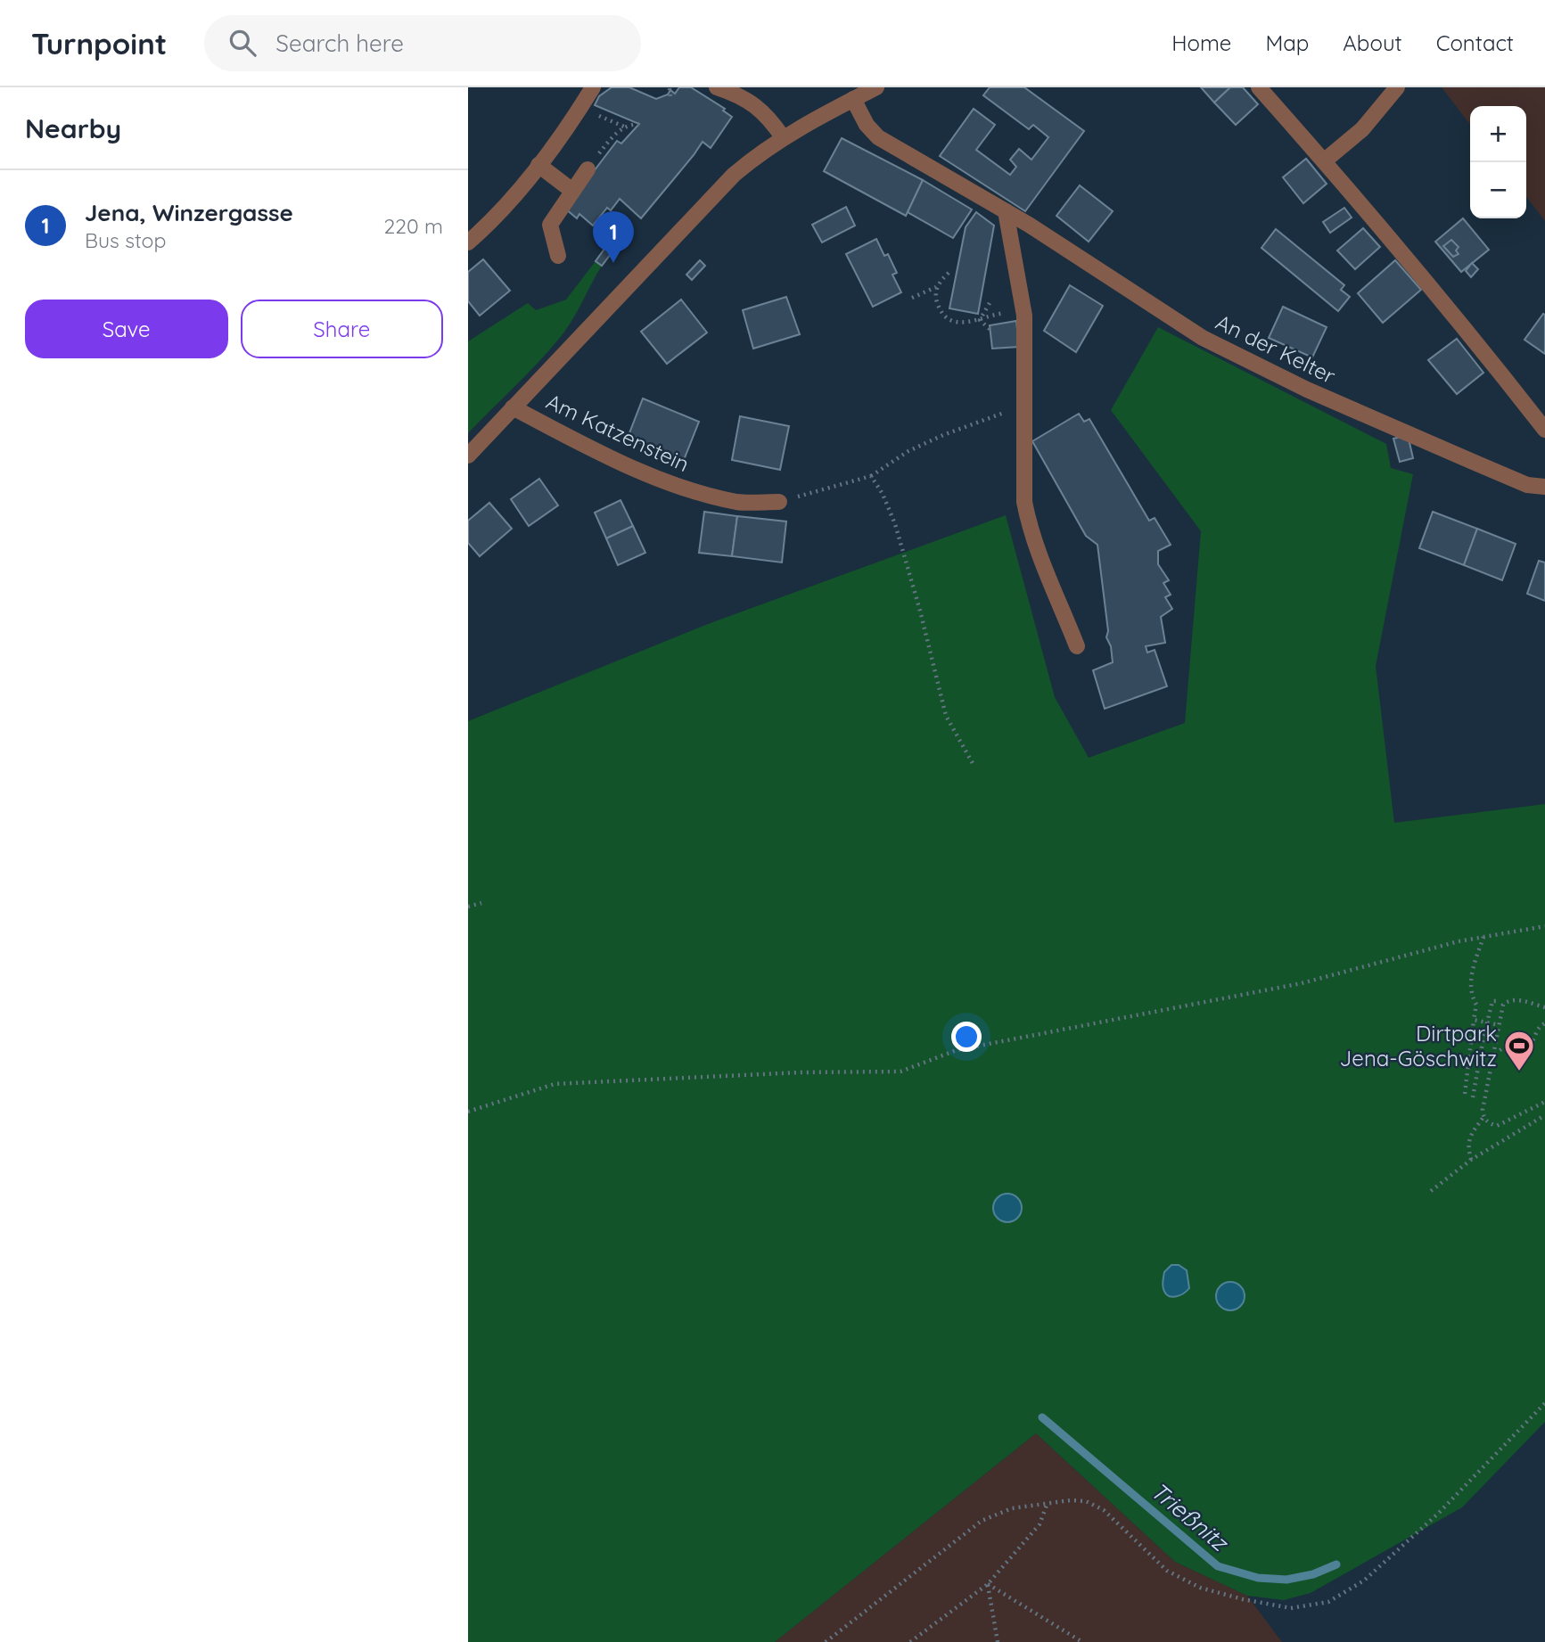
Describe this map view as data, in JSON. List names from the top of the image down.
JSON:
{
  "streets": {
    "street": ["An der Kelter", "Am Katzenstein"]
  },
  "water": ["Trießnitz"],
  "places": {
    "sports": ["Dirtpark Jena-Göschwitz"]
  },
  "page": {
    "header": "Turnpoint",
    "search": "Search here",
    "nav": [
      "Home",
      "Map",
      "About",
      "Contact"
    ],
    "heading": "Nearby",
    "map_buttons": ["+", "−"],
    "list": [
      {
        "mark": "1",
        "name": "Jena, Winzergasse",
        "note": "Bus stop",
        "value": "220 m"
      }
    ],
    "pins": "1",
    "buttons": ["Save", "Share"]
  }
}
